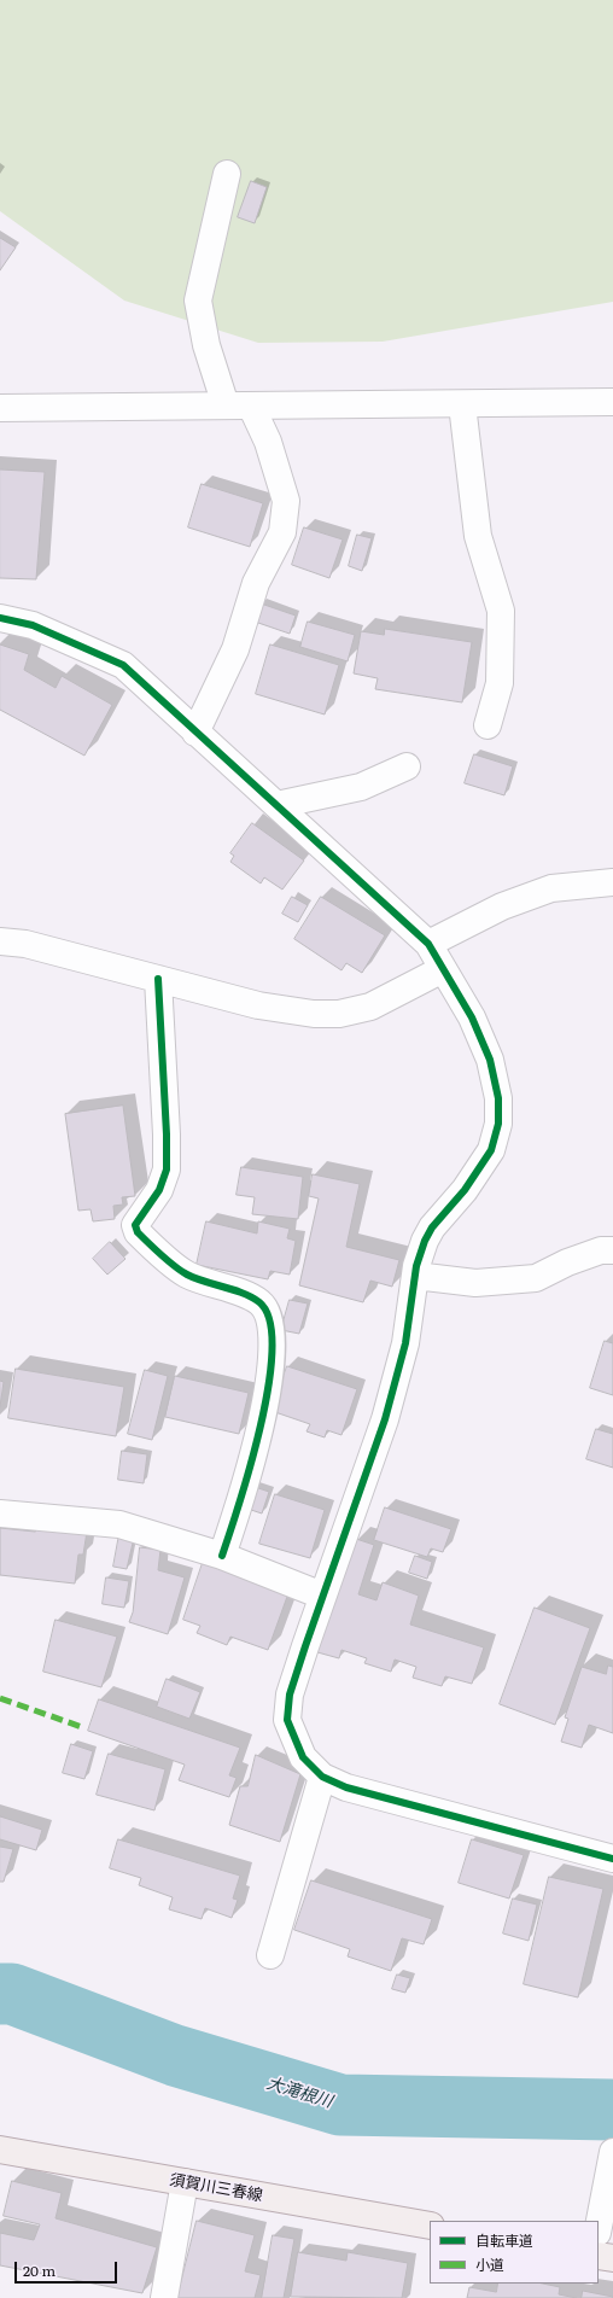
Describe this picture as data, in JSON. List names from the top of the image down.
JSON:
{
  "streets": {
    "main road": ["須賀川三春線"]
  },
  "water": ["大滝根川"],
  "legend": ["自転車道", "小道"],
  "scale_bar": "20 m"
}
